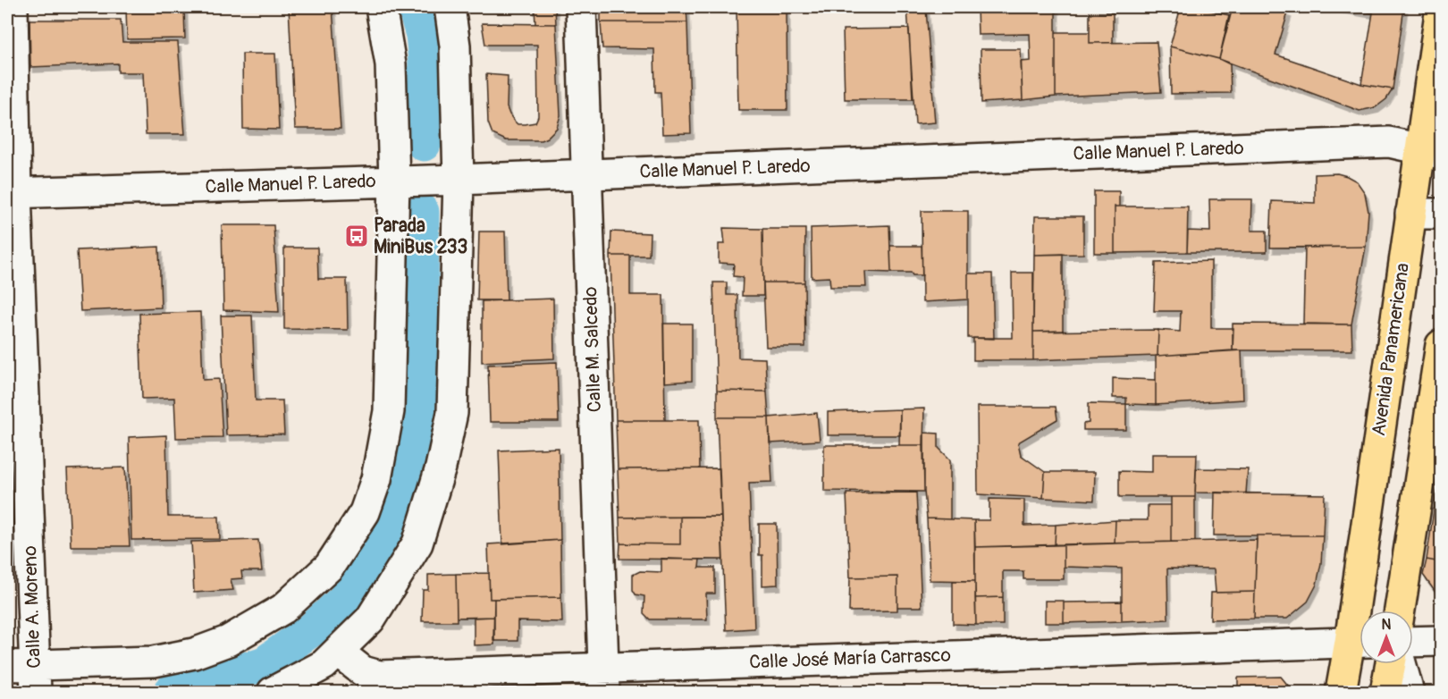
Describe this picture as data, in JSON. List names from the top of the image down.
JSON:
{
  "streets": {
    "main road": ["Avenida Panamericana"],
    "street": [
      "Calle Manuel P. Laredo",
      "Calle M. Salcedo",
      "Calle A. Moreno",
      "Calle José María Carrasco"
    ]
  },
  "crossings": [
    ["Calle Manuel P. Laredo", "Calle M. Salcedo"],
    ["Calle Manuel P. Laredo", "Avenida Panamericana"],
    ["Calle Manuel P. Laredo", "Calle A. Moreno"],
    ["Calle M. Salcedo", "Calle José María Carrasco"]
  ],
  "places": {
    "bus stop": ["Parada MiniBus 233"]
  },
  "north": "top"
}
